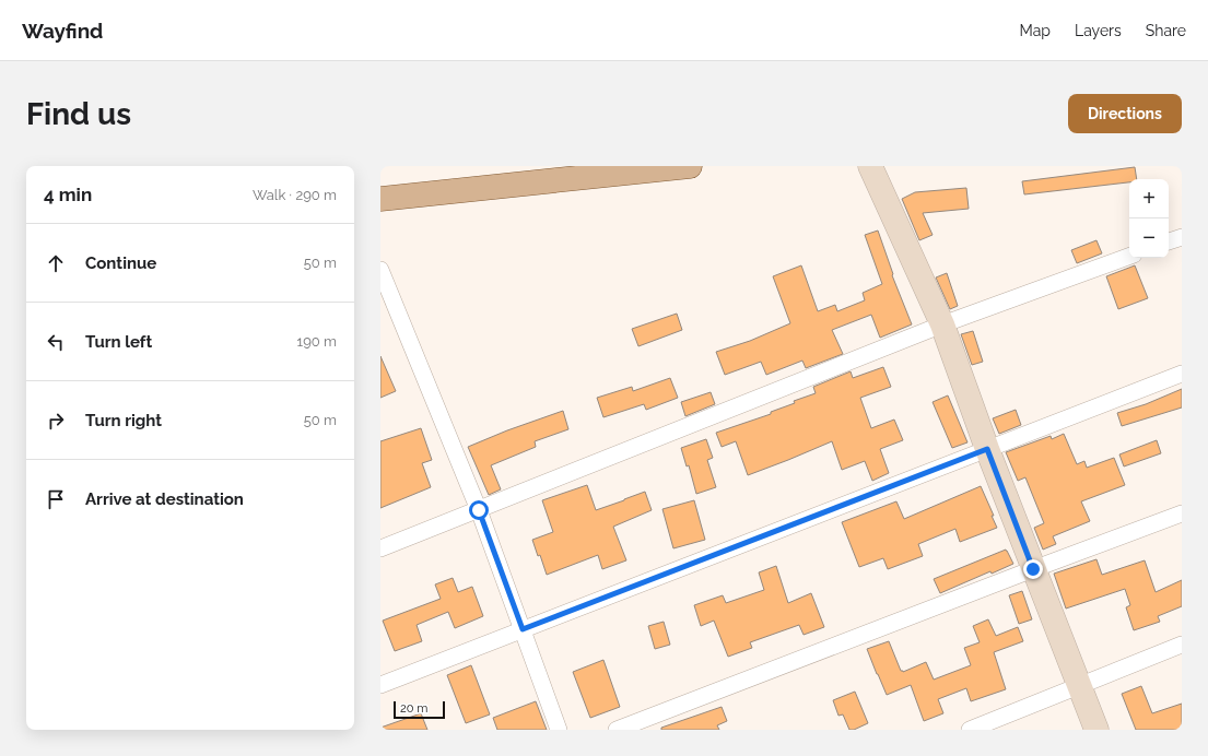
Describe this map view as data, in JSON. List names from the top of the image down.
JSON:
{
  "scale_bar": "20 m",
  "page": {
    "header": "Wayfind",
    "nav": ["Map", "Layers", "Share"],
    "buttons": "Directions",
    "title": "Find us",
    "heading": ["4 min", "Walk · 290 m"],
    "map_buttons": ["+", "−"],
    "list": [
      ["Continue", "50 m"],
      ["Turn left", "190 m"],
      ["Turn right", "50 m"],
      "Arrive at destination"
    ],
    "scale": "20 m"
  }
}
